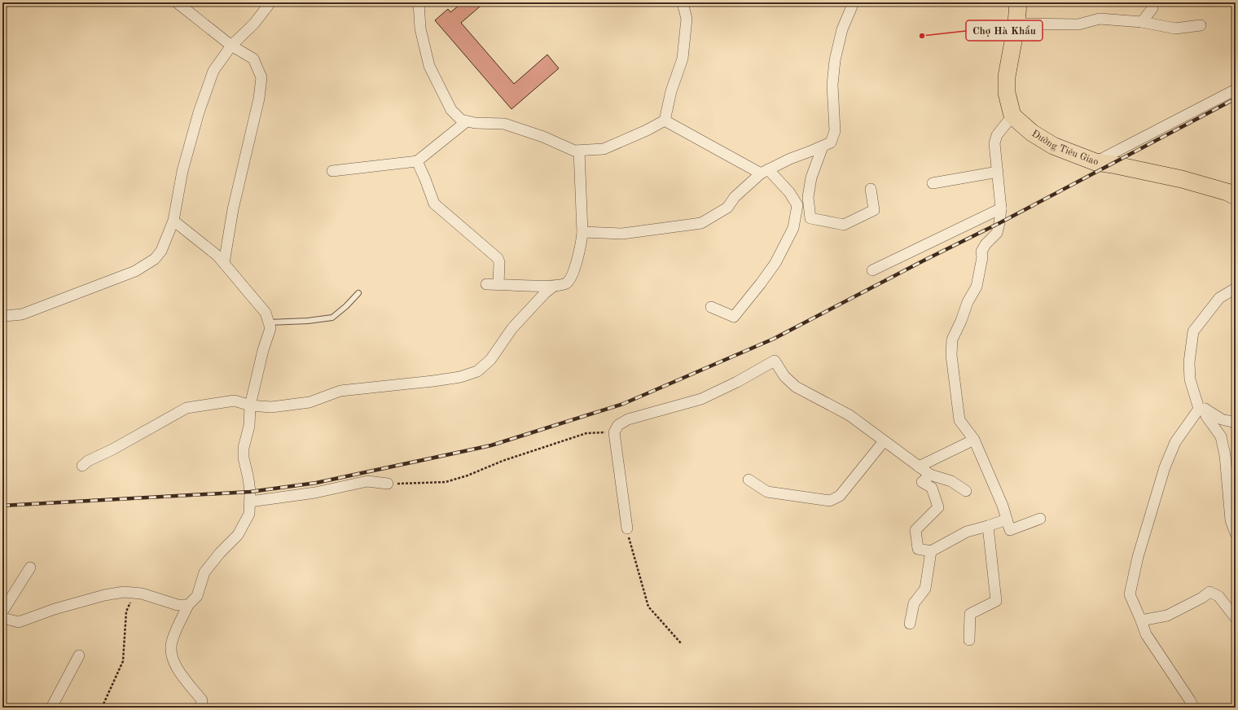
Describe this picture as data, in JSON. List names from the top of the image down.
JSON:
{
  "streets": {
    "highway": ["Đường Tiêu Giao"]
  },
  "places": ["Chợ Hà Khẩu"]
}
